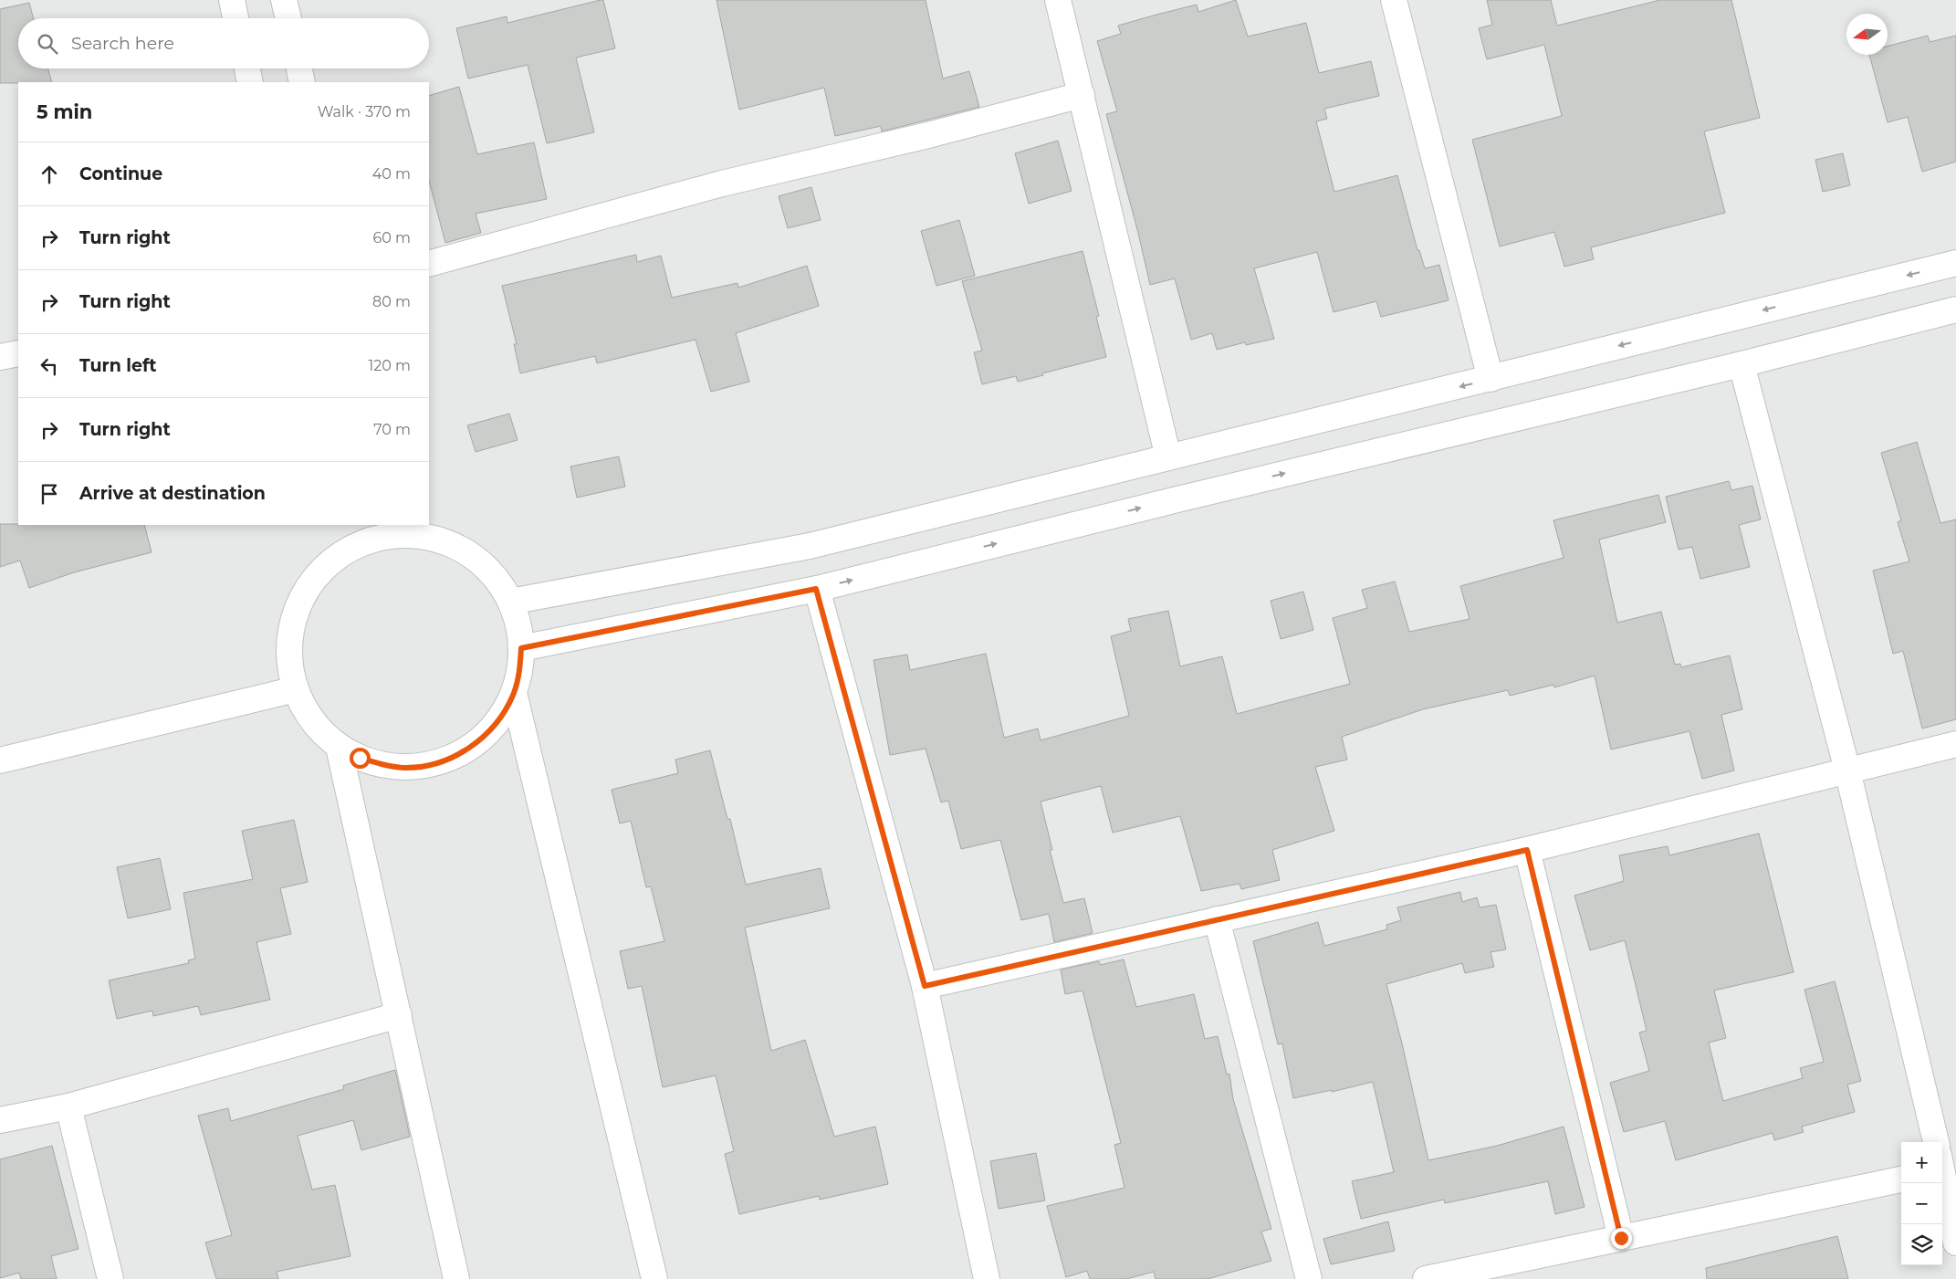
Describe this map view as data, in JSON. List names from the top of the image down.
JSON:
{
  "north": "left",
  "page": {
    "search": "Search here",
    "heading": ["5 min", "Walk · 370 m"],
    "list": [
      ["Continue", "40 m"],
      ["Turn right", "60 m"],
      ["Turn right", "80 m"],
      ["Turn left", "120 m"],
      ["Turn right", "70 m"],
      "Arrive at destination"
    ],
    "map_buttons": ["+", "−"]
  }
}
